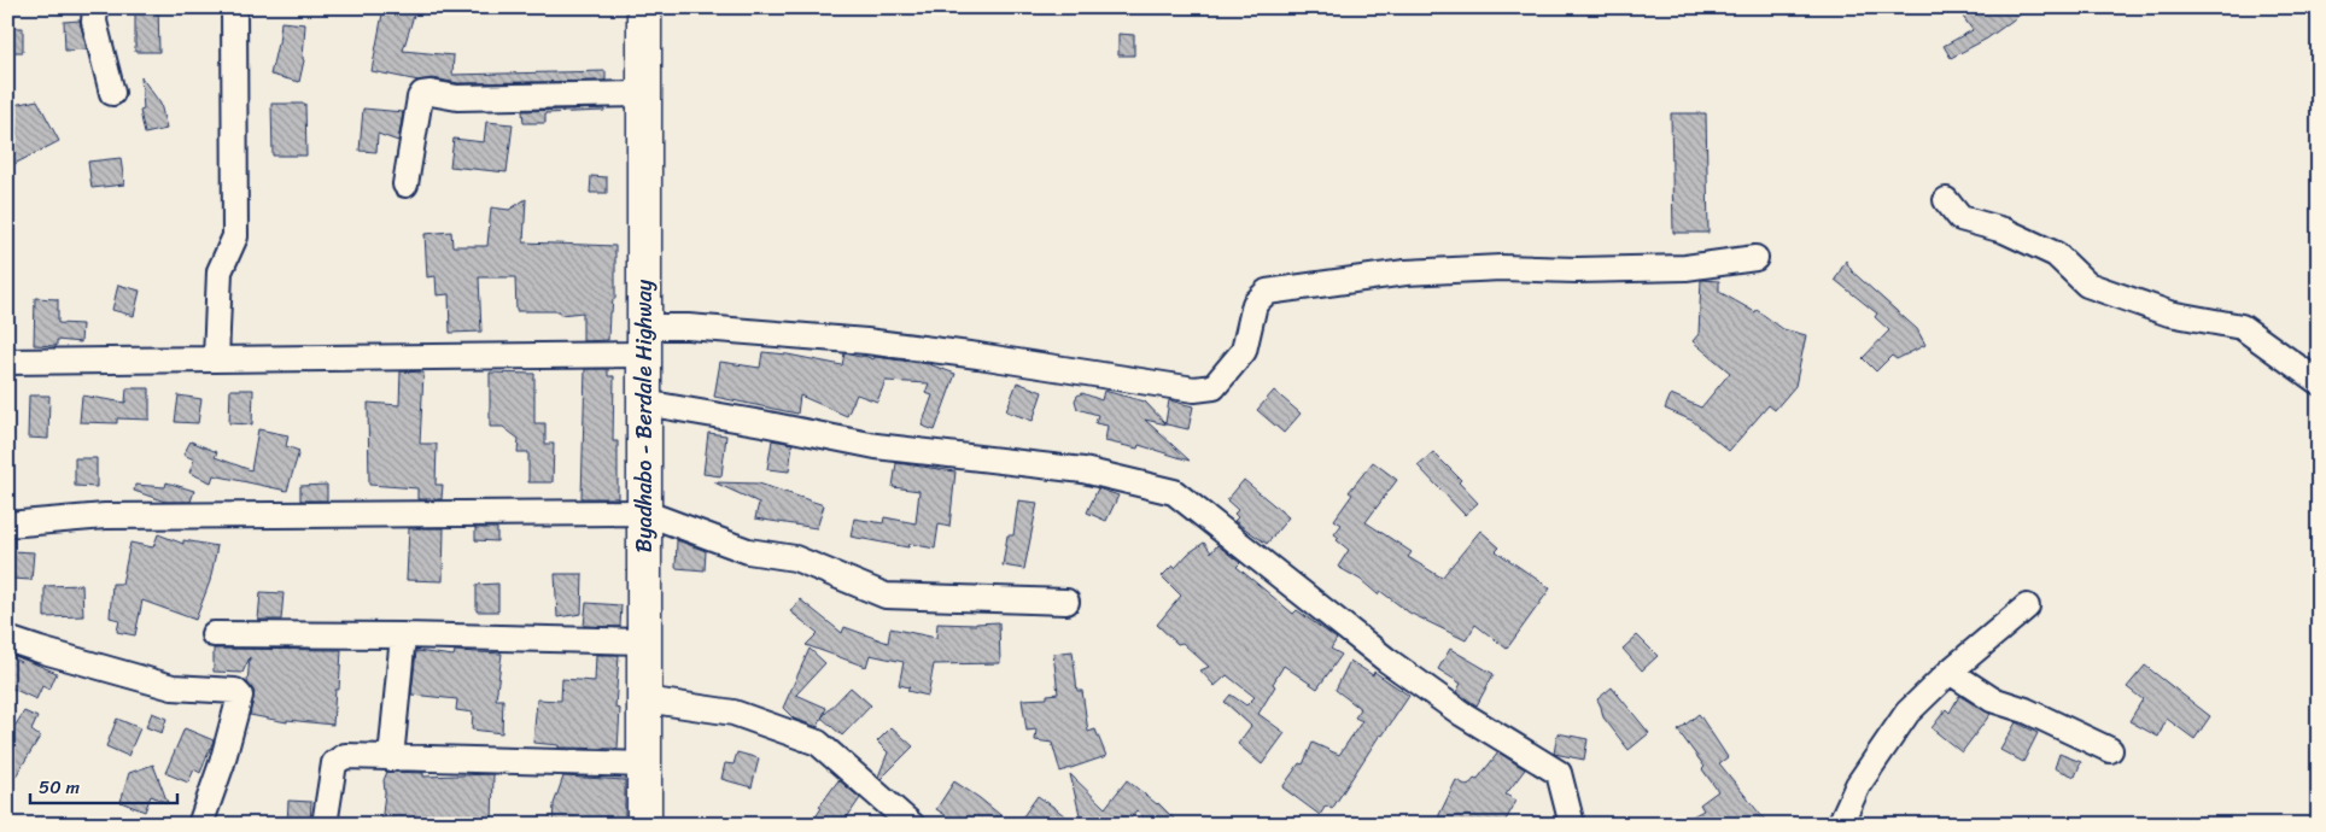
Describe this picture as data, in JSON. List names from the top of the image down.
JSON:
{
  "streets": {
    "main road": ["Byadhabo - Berdale Highway"]
  },
  "scale_bar": "50 m"
}
